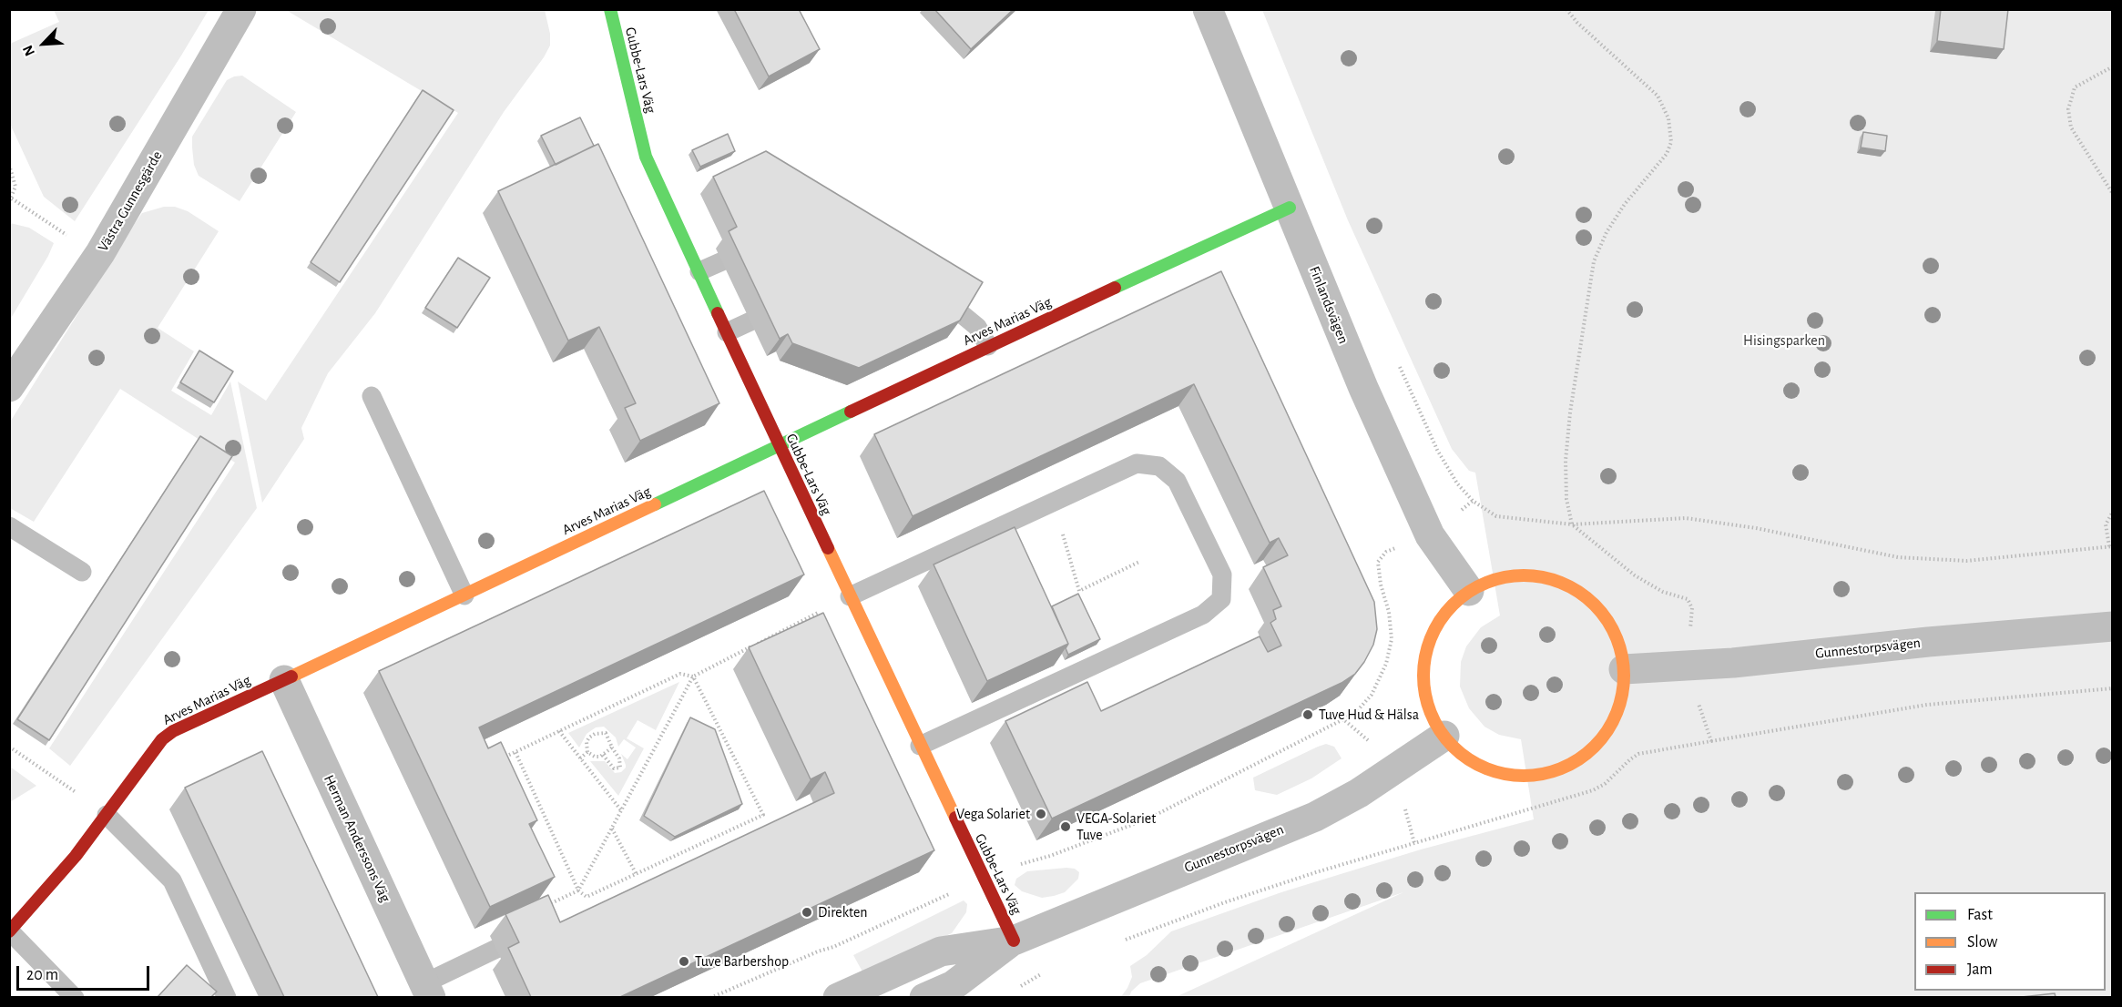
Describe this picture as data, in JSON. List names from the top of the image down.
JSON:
{
  "streets": {
    "street": [
      "Gubbe-Lars Väg",
      "Västra Gunnesgärde",
      "Finlandsvägen",
      "Arves Marias Väg",
      "Gunnestorpsvägen",
      "Herman Anderssons Väg"
    ]
  },
  "crossings": [
    ["Gubbe-Lars Väg", "Arves Marias Väg"],
    ["Gubbe-Lars Väg", "Gunnestorpsvägen"],
    ["Finlandsvägen", "Arves Marias Väg"],
    ["Arves Marias Väg", "Herman Anderssons Väg"]
  ],
  "parks": ["Hisingsparken"],
  "places": [
    "Tuve Hud & Hälsa",
    "Vega Solariet",
    "VEGA-Solariet Tuve",
    "Direkten",
    "Tuve Barbershop"
  ],
  "legend": ["Fast", "Slow", "Jam"],
  "scale_bar": "20 m",
  "north": "bottom left"
}
